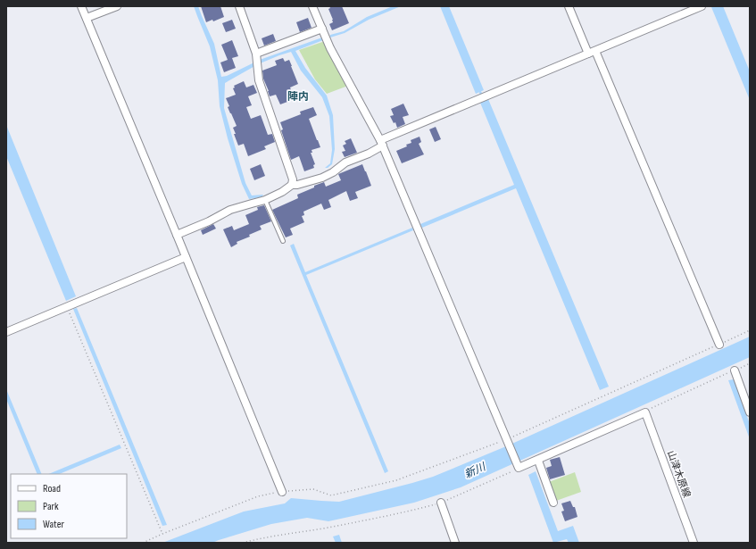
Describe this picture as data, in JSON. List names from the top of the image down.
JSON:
{
  "streets": {
    "street": ["山津木原線"]
  },
  "districts": ["陣内"],
  "water": ["新川"],
  "legend": ["Road", "Park", "Water"]
}
